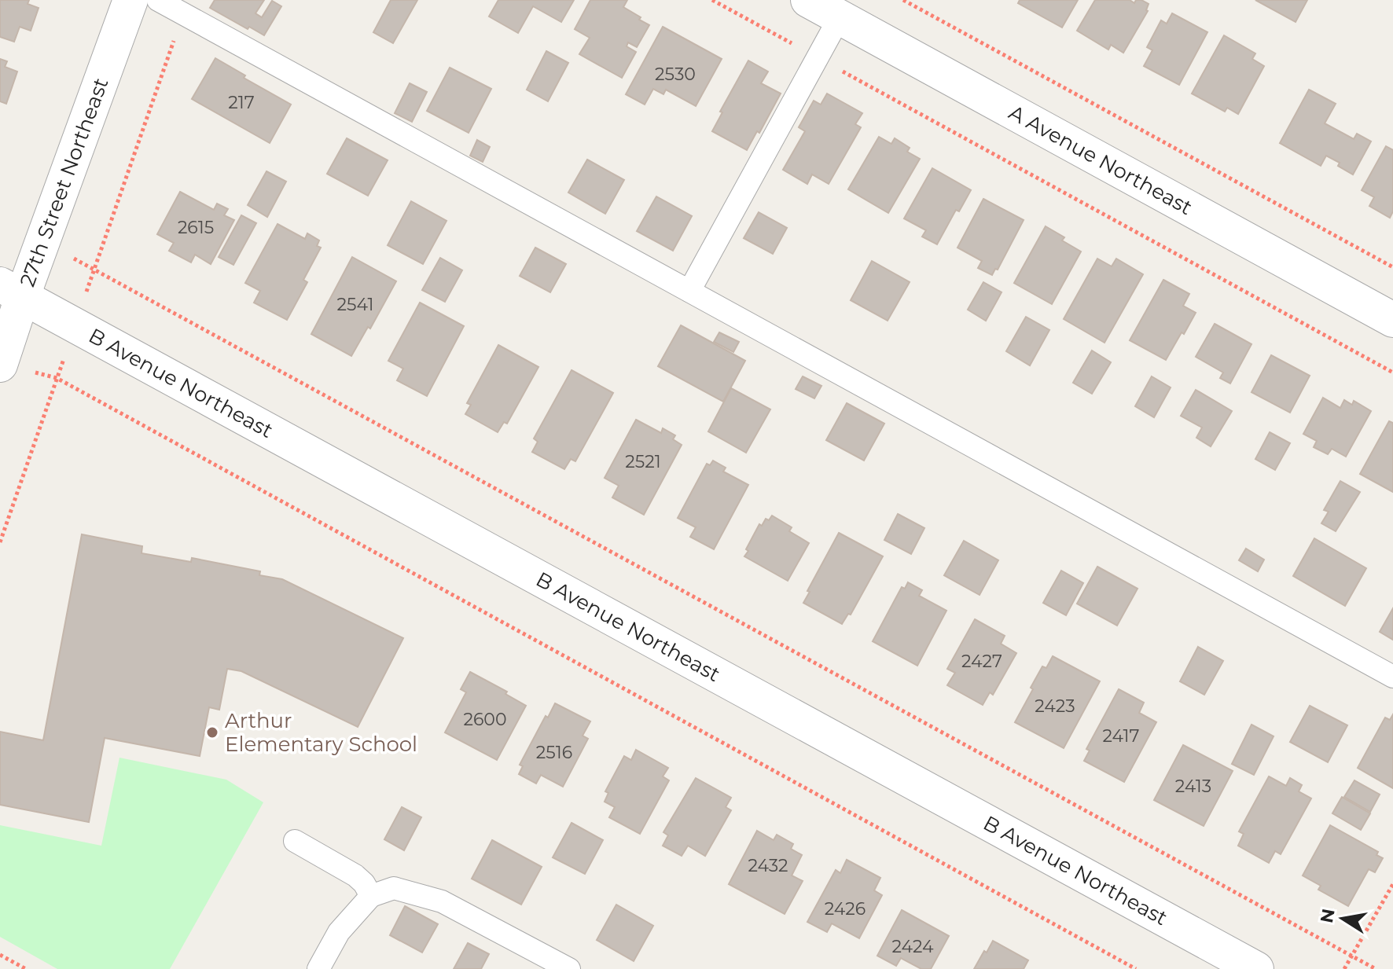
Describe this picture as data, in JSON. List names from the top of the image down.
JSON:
{
  "streets": {
    "street": ["A Avenue Northeast", "27th Street Northeast", "B Avenue Northeast"]
  },
  "crossings": [
    ["27th Street Northeast", "B Avenue Northeast"]
  ],
  "places": ["Arthur Elementary School"],
  "house_numbers": [
    "2530",
    "217",
    "2615",
    "2541",
    "2521",
    "2427",
    "2423",
    "2600",
    "2417",
    "2516",
    "2413",
    "2432",
    "2426",
    "2424"
  ],
  "north": "left"
}
